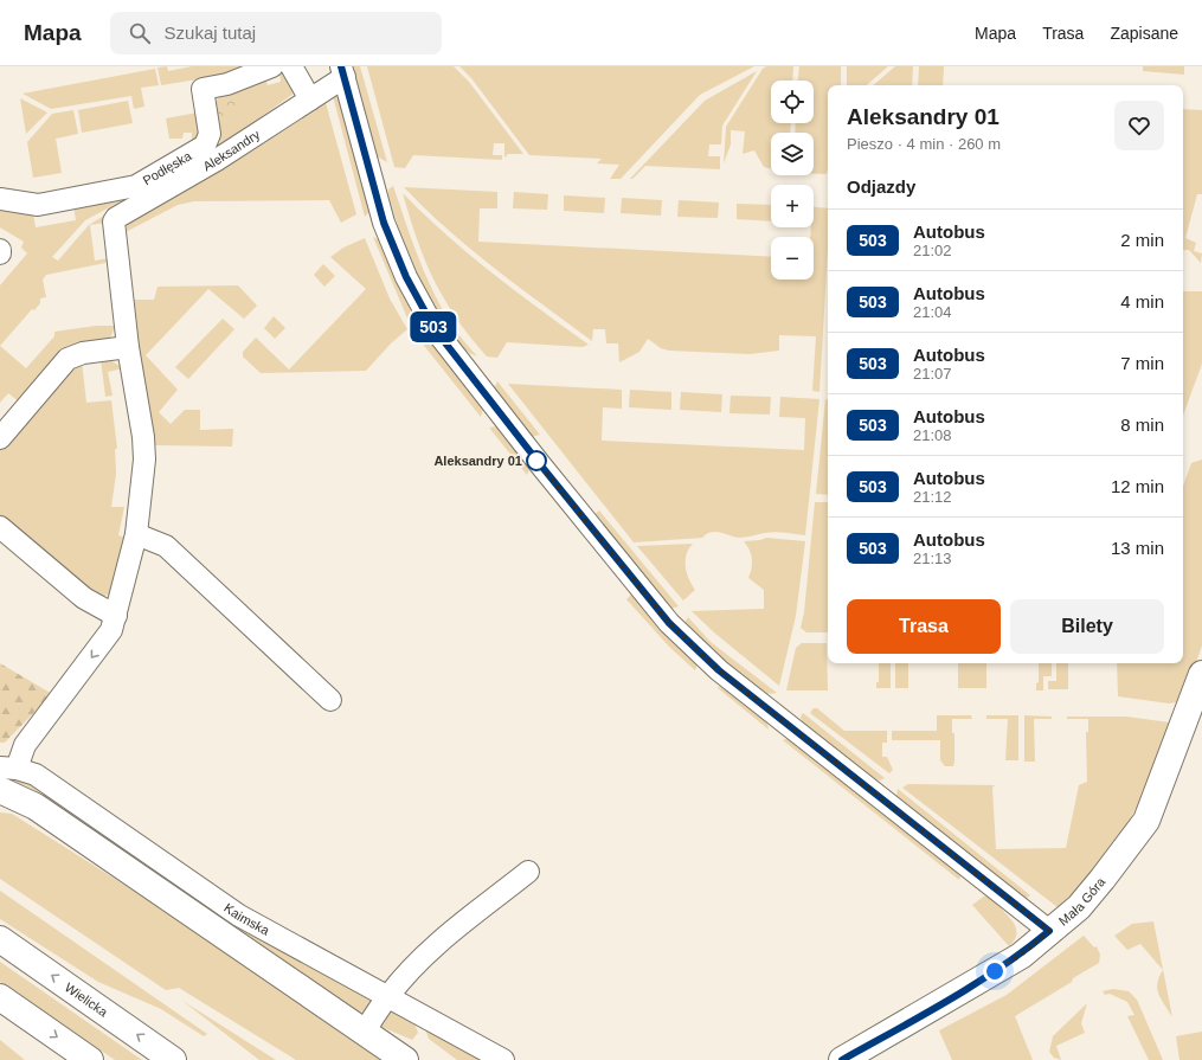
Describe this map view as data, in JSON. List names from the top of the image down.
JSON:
{
  "streets": {
    "main road": ["Mała Góra", "Wielicka"],
    "street": ["Aleksandry", "Podłęska", "Kaimska"]
  },
  "crossings": [
    ["Aleksandry", "Mała Góra"]
  ],
  "places": ["Aleksandry 01"],
  "lines": ["bus line 503"],
  "page": {
    "header": "Mapa",
    "search": "Szukaj tutaj",
    "nav": ["Mapa", "Trasa", "Zapisane"],
    "on_map": "503",
    "map_buttons": ["+", "−"],
    "heading": [
      ["Aleksandry 01", "Pieszo · 4 min · 260 m"],
      "Odjazdy"
    ],
    "list": [
      {
        "mark": "503",
        "name": "Autobus",
        "note": "21:02",
        "value": "2 min"
      },
      {
        "mark": "503",
        "name": "Autobus",
        "note": "21:04",
        "value": "4 min"
      },
      {
        "mark": "503",
        "name": "Autobus",
        "note": "21:07",
        "value": "7 min"
      },
      {
        "mark": "503",
        "name": "Autobus",
        "note": "21:08",
        "value": "8 min"
      },
      {
        "mark": "503",
        "name": "Autobus",
        "note": "21:12",
        "value": "12 min"
      },
      {
        "mark": "503",
        "name": "Autobus",
        "note": "21:13",
        "value": "13 min"
      }
    ],
    "buttons": ["Trasa", "Bilety"]
  }
}
